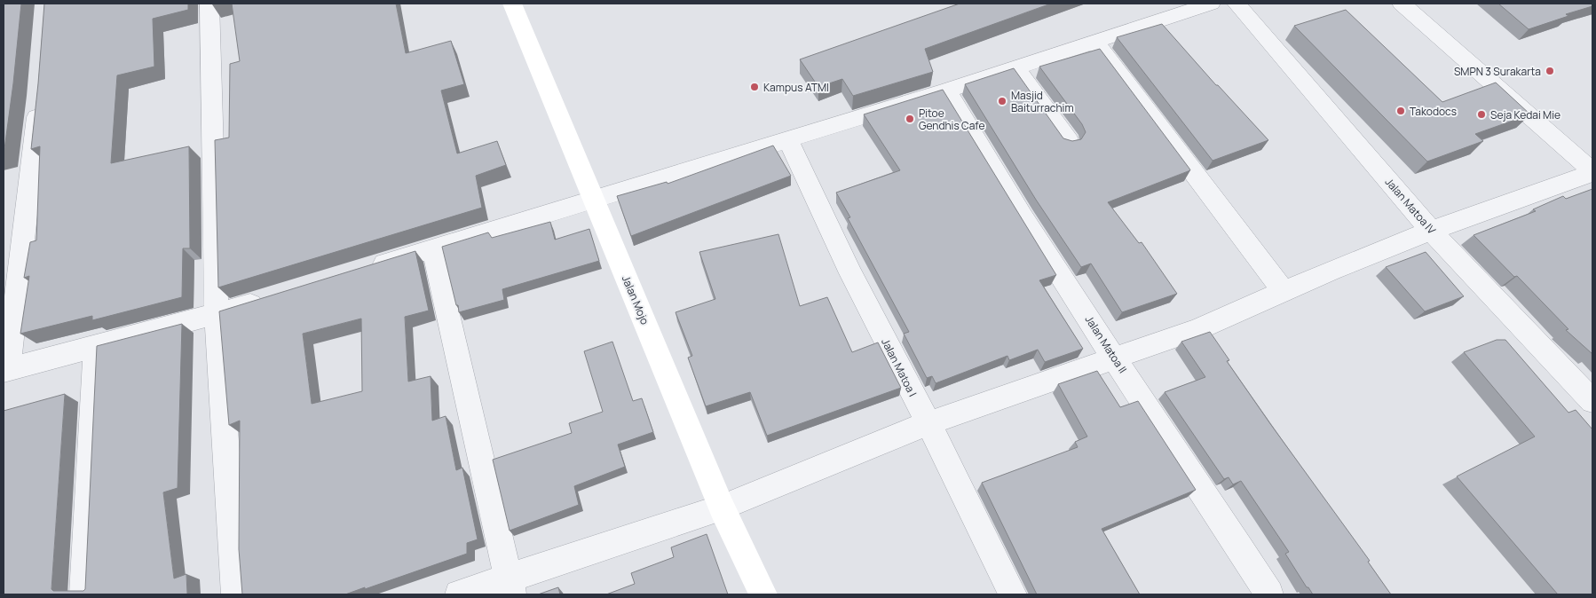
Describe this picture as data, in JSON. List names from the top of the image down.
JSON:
{
  "streets": {
    "street": [
      "Jalan Matoa IV",
      "Jalan Mojo",
      "Jalan Matoa II",
      "Jalan Matoa I"
    ]
  },
  "places": [
    "SMPN 3 Surakarta",
    "Kampus ATMI",
    "Masjid Baiturrachim",
    "Takodocs",
    "Seja Kedai Mie",
    "Pitoe Gendhis Cafe"
  ]
}
